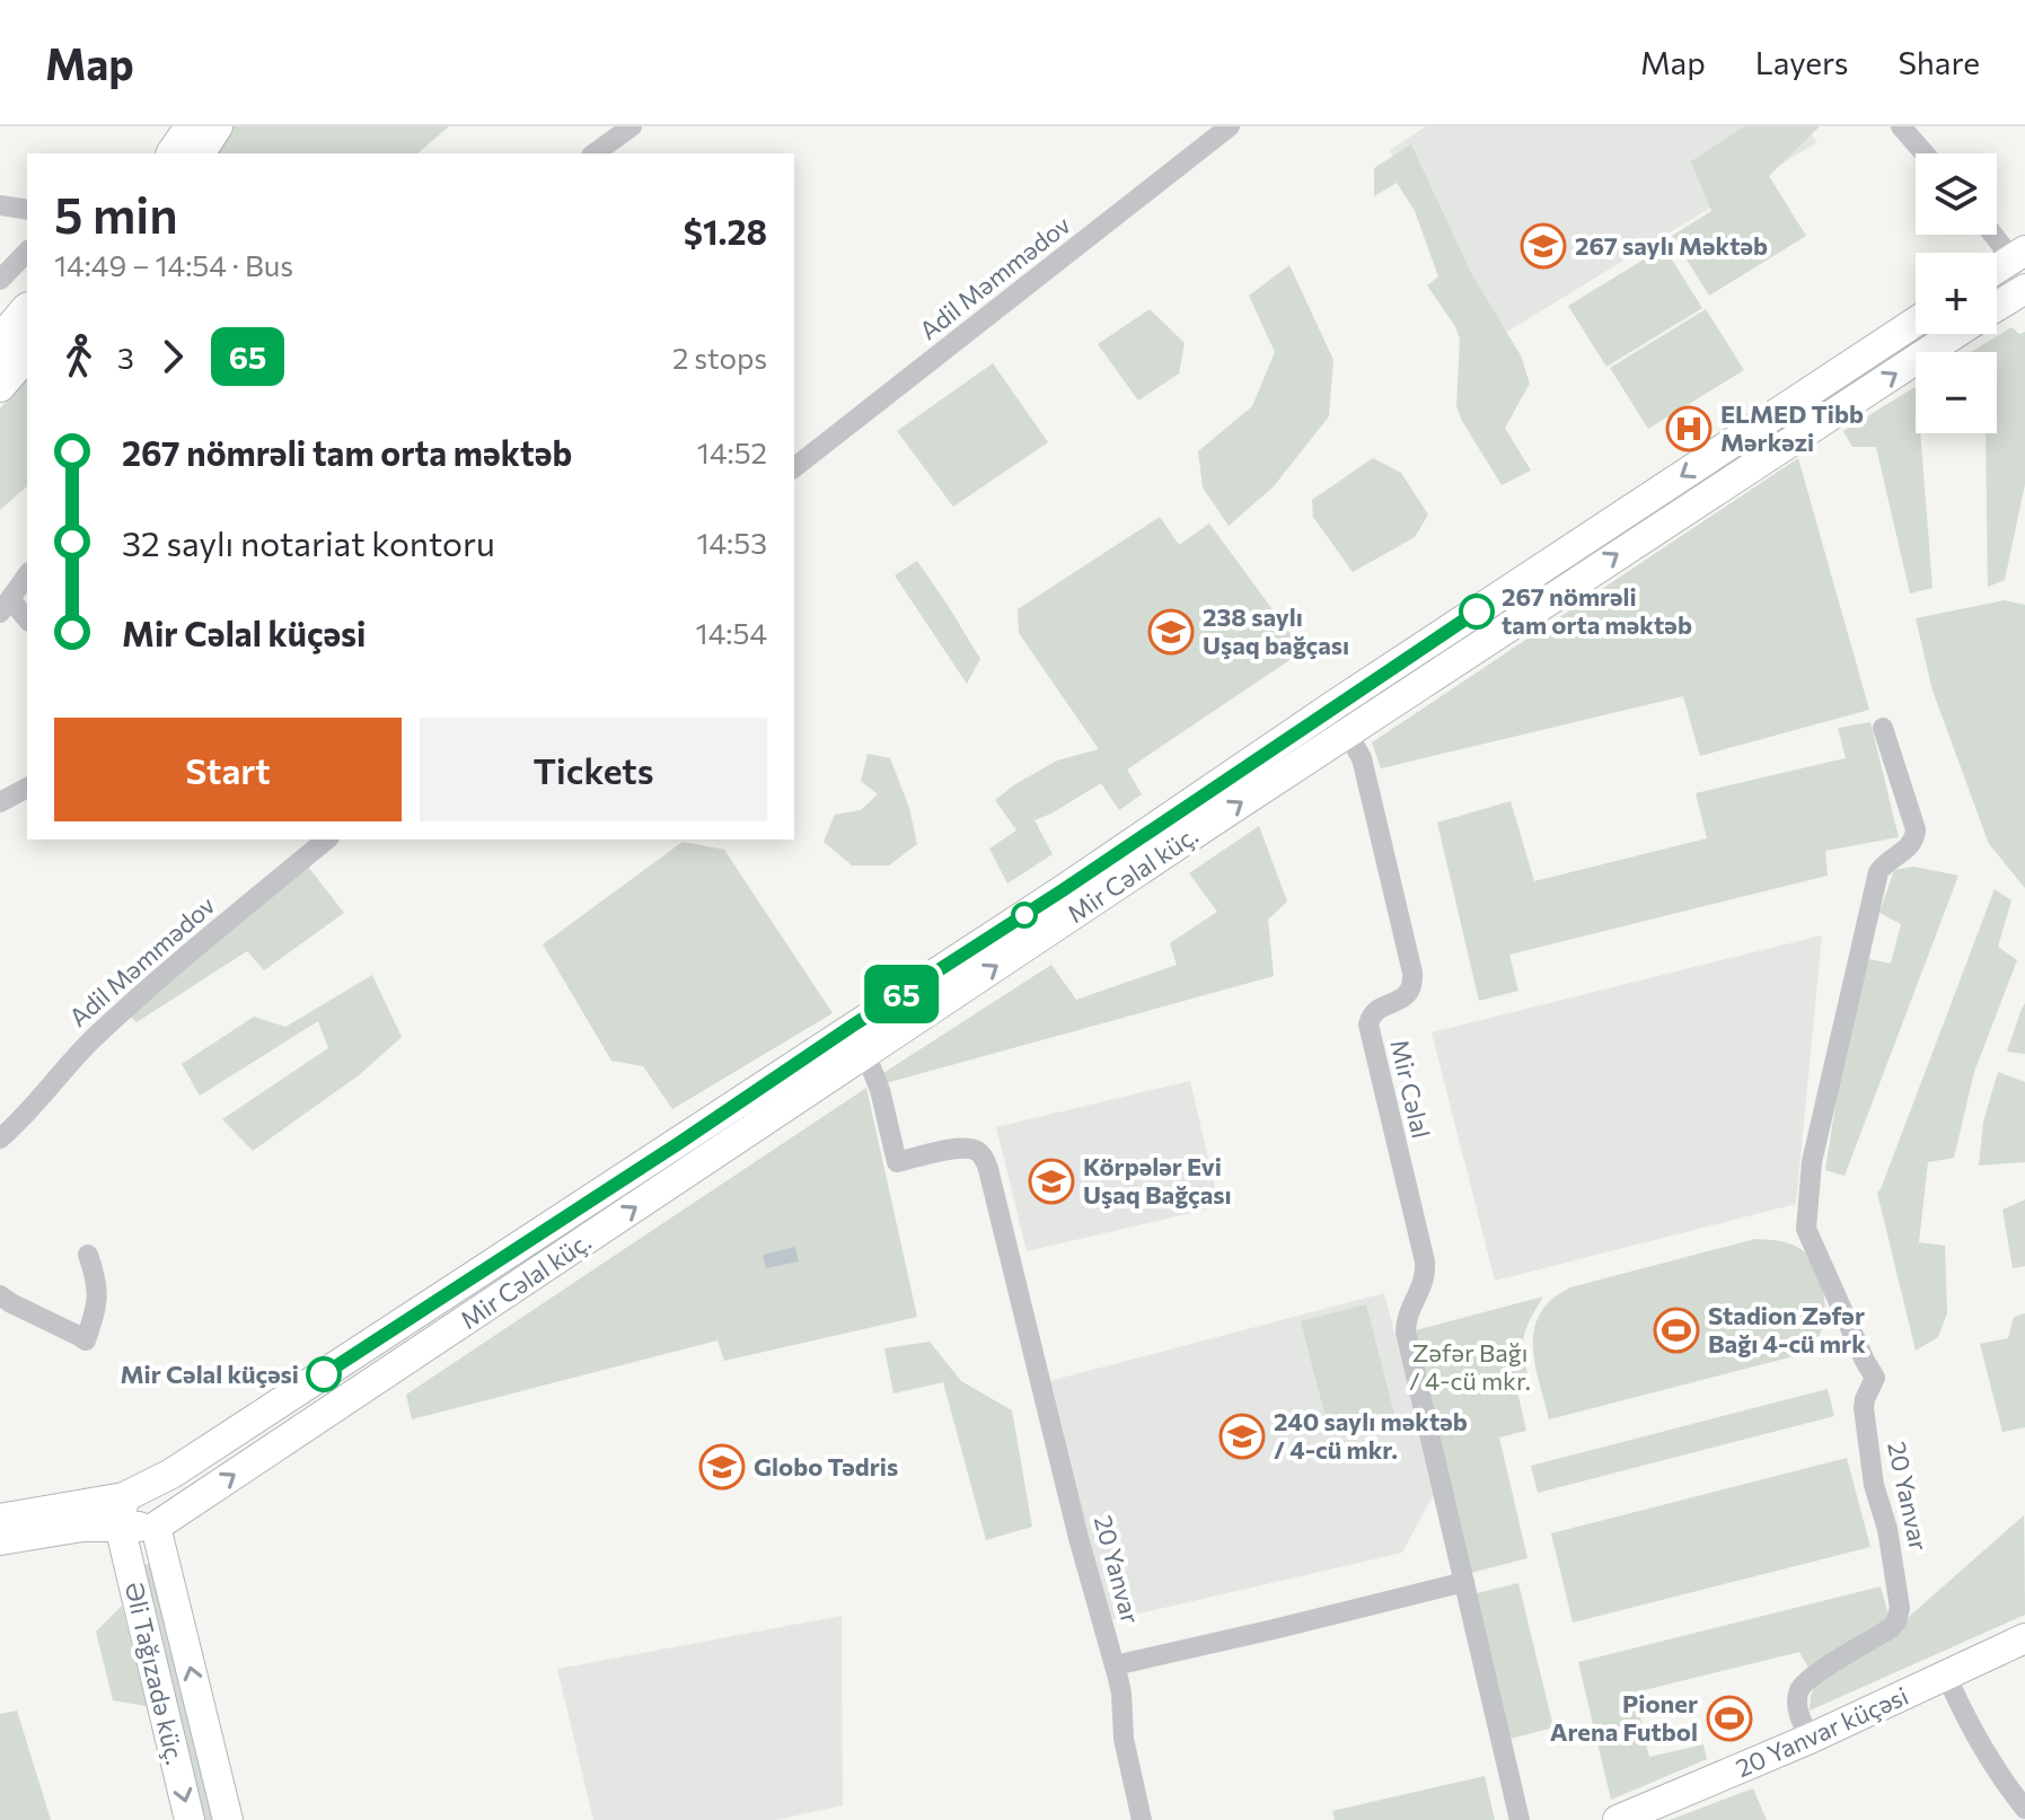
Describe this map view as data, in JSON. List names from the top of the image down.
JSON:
{
  "streets": {
    "street": [
      "Adil Məmmədov",
      "Mir Cəlal küç.",
      "Mir Cəlal",
      "20 Yanvar",
      "Əli Tağızadə küç.",
      "20 Yanvar küçəsi"
    ]
  },
  "crossings": [
    ["Mir Cəlal küç.", "Mir Cəlal"],
    ["Mir Cəlal küç.", "20 Yanvar"],
    ["Mir Cəlal küç.", "Əli Tağızadə küç."],
    ["20 Yanvar", "20 Yanvar küçəsi"]
  ],
  "parks": ["Zəfər Bağı / 4-cü mkr."],
  "places": {
    "school or university": [
      "267 saylı Məktəb",
      "238 saylı Uşaq bağçası",
      "Körpələr Evi Uşaq Bağçası",
      "240 saylı məktəb / 4-cü mkr.",
      "Globo Tədris"
    ],
    "hospital": ["ELMED Tibb Mərkəzi"],
    "other": ["267 nömrəli tam orta məktəb", "Mir Cəlal küçəsi"],
    "sports": ["Stadion Zəfər Bağı 4-cü mrk", "Pioner Arena Futbol"]
  },
  "lines": ["bus line 65"],
  "page": {
    "header": "Map",
    "nav": ["Map", "Layers", "Share"],
    "on_map": "65",
    "map_buttons": ["+", "−"],
    "heading": ["5 min", "14:49 – 14:54 · Bus", "$1.28"],
    "legs": ["3", "65", "2 stops"],
    "list": [
      {
        "name": "267 nömrəli tam orta məktəb",
        "value": "14:52"
      },
      {
        "name": "32 saylı notariat kontoru",
        "value": "14:53"
      },
      {
        "name": "Mir Cəlal küçəsi",
        "value": "14:54"
      }
    ],
    "buttons": ["Start", "Tickets"]
  }
}
